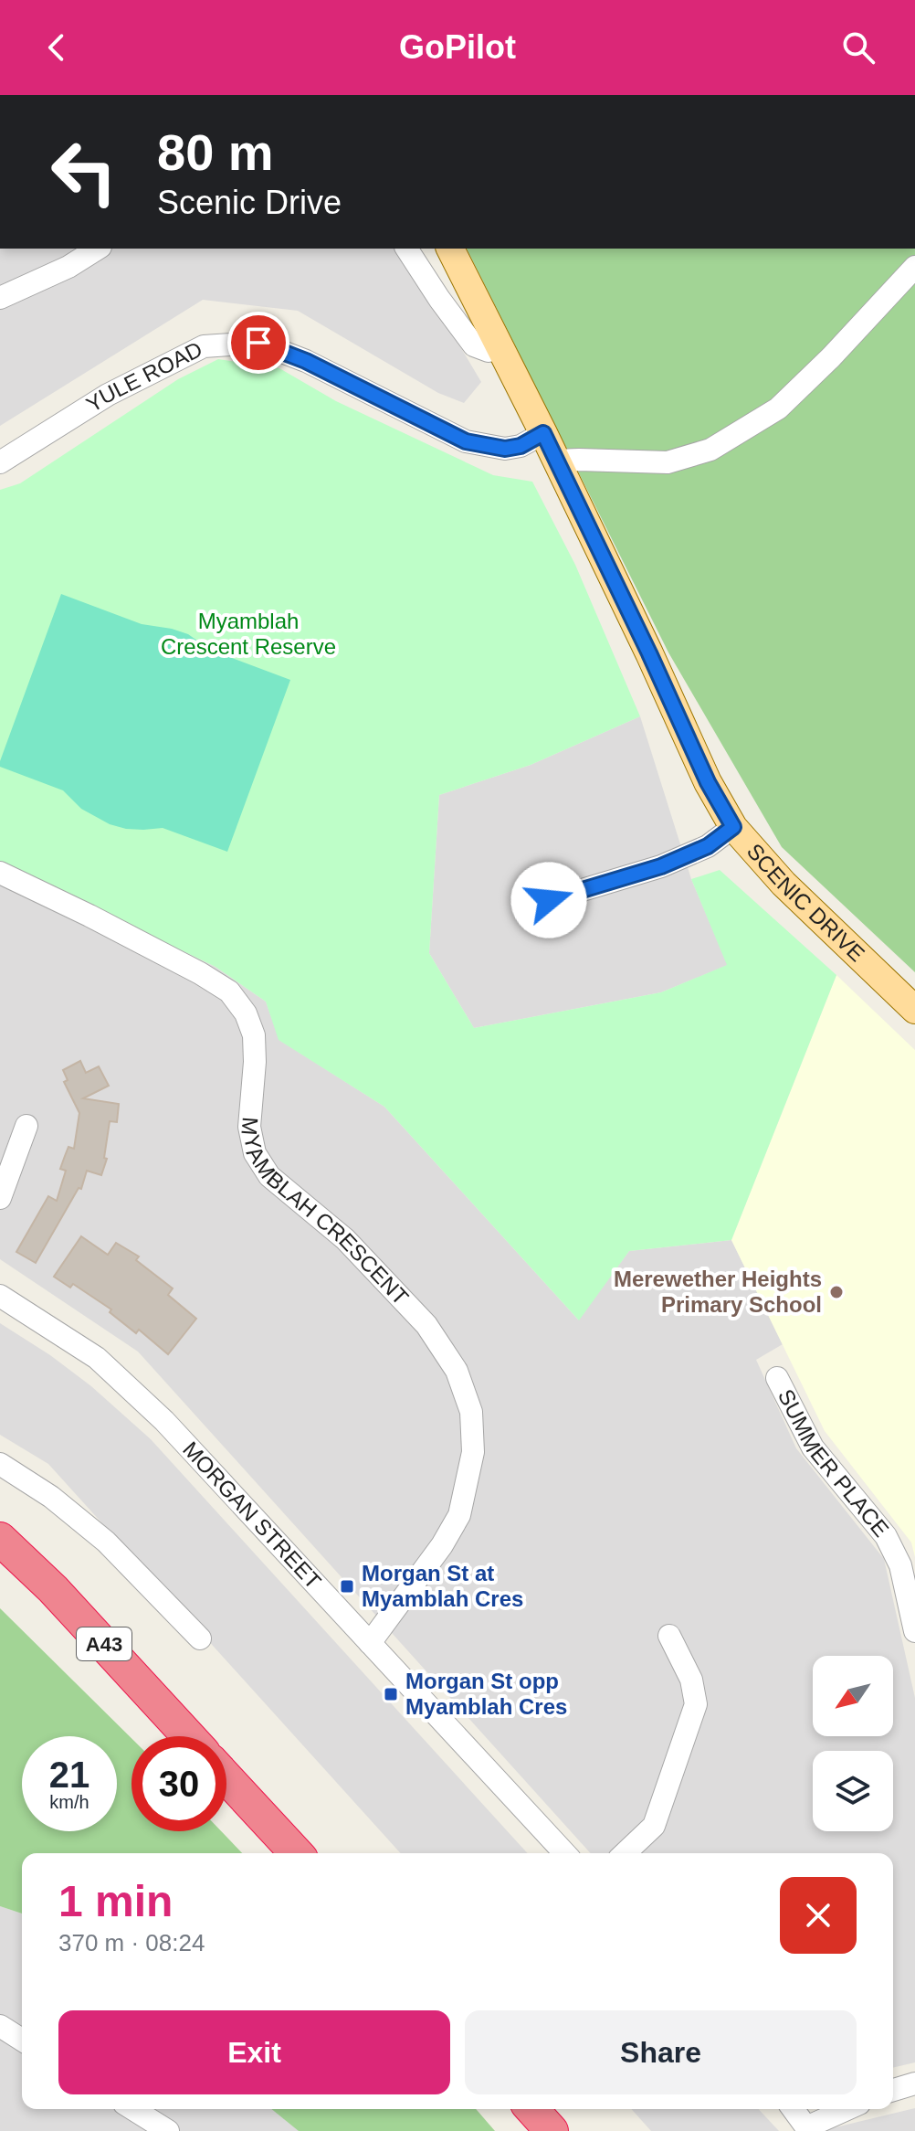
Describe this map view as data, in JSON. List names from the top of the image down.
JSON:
{
  "streets": {
    "highway": ["A43"],
    "main road": ["SCENIC DRIVE"],
    "street": [
      "YULE ROAD",
      "MYAMBLAH CRESCENT",
      "SUMMER PLACE",
      "MORGAN STREET"
    ]
  },
  "crossings": [
    ["YULE ROAD", "SCENIC DRIVE"],
    ["MYAMBLAH CRESCENT", "MORGAN STREET"]
  ],
  "parks": ["Myamblah Crescent Reserve"],
  "places": {
    "other": ["Merewether Heights Primary School"],
    "transit": ["Morgan St at Myamblah Cres", "Morgan St opp Myamblah Cres"]
  },
  "north": "bottom left",
  "page": {
    "header": "GoPilot",
    "turn": ["80 m", "Scenic Drive"],
    "speed": "21 km/h",
    "limit": "30",
    "heading": ["1 min", "370 m · 08:24"],
    "buttons": ["Exit", "Share"]
  }
}
